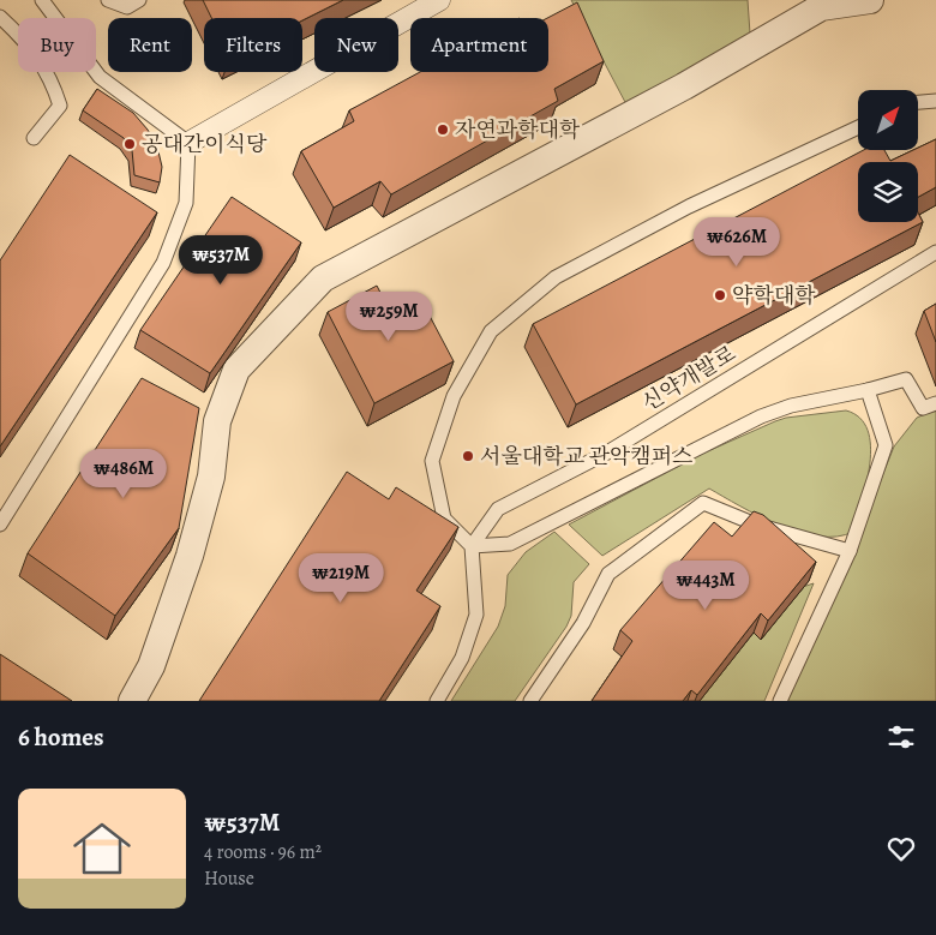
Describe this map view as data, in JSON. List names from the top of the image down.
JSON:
{
  "streets": {
    "lane": ["신약개발로"]
  },
  "places": [
    "자연과학대학",
    "공대간이식당",
    "약학대학",
    "서울대학교 관악캠퍼스"
  ],
  "north": "top right",
  "page": {
    "chip": [
      "Buy",
      "Rent",
      "Filters",
      "New",
      "Apartment"
    ],
    "price": [
      "₩626M",
      "₩537M",
      "₩259M",
      "₩486M",
      "₩219M",
      "₩443M"
    ],
    "heading": "6 homes",
    "list": [
      {
        "name": "₩537M",
        "note": "4 rooms · 96 m² · House"
      }
    ]
  }
}
